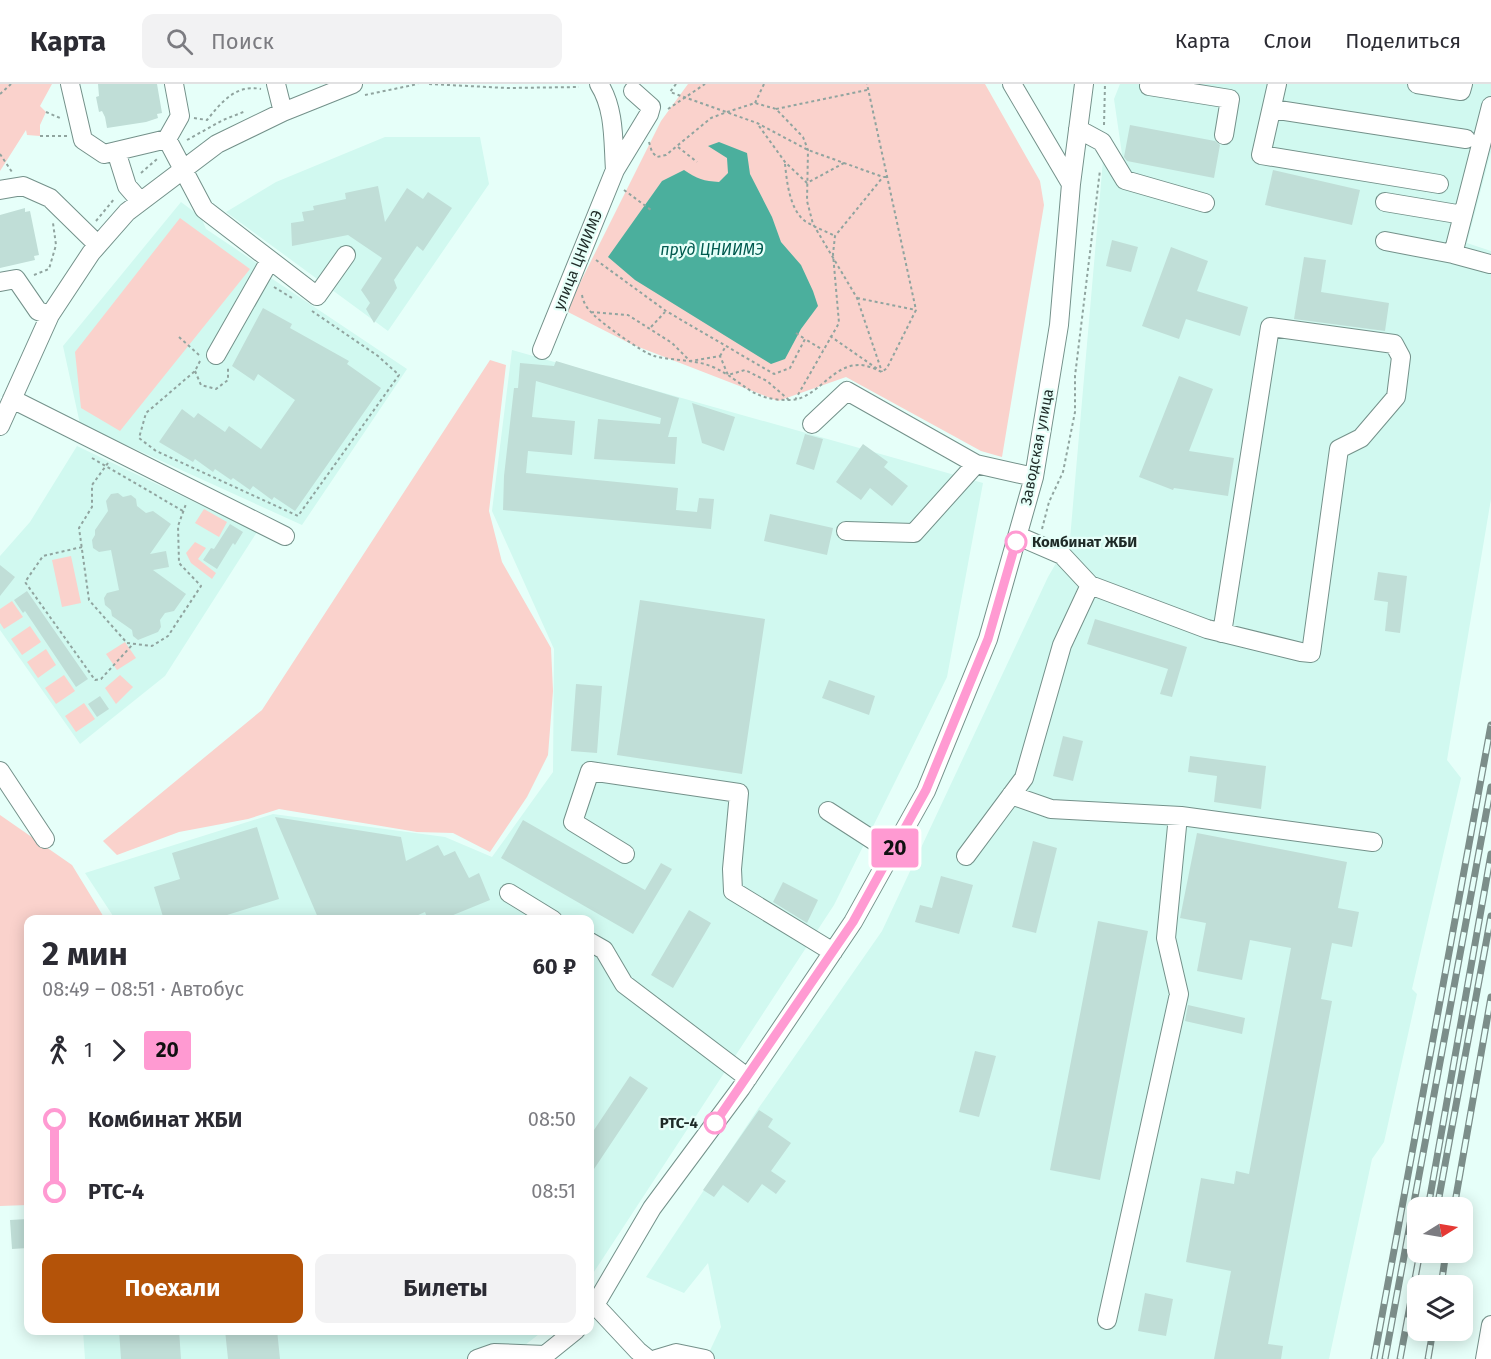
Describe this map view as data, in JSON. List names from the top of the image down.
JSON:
{
  "streets": {
    "street": ["улица ЦНИИМЭ", "Заводская улица"]
  },
  "water": ["пруд ЦНИИМЭ"],
  "places": ["Комбинат ЖБИ", "РТС-4"],
  "lines": ["bus line 20"],
  "north": "right",
  "page": {
    "header": "Карта",
    "search": "Поиск",
    "nav": ["Карта", "Слои", "Поделиться"],
    "on_map": "20",
    "heading": ["2 мин", "08:49 – 08:51 · Автобус", "60 ₽"],
    "legs": ["1", "20"],
    "list": [
      {
        "name": "Комбинат ЖБИ",
        "value": "08:50"
      },
      {
        "name": "РТС-4",
        "value": "08:51"
      }
    ],
    "buttons": ["Поехали", "Билеты"]
  }
}
